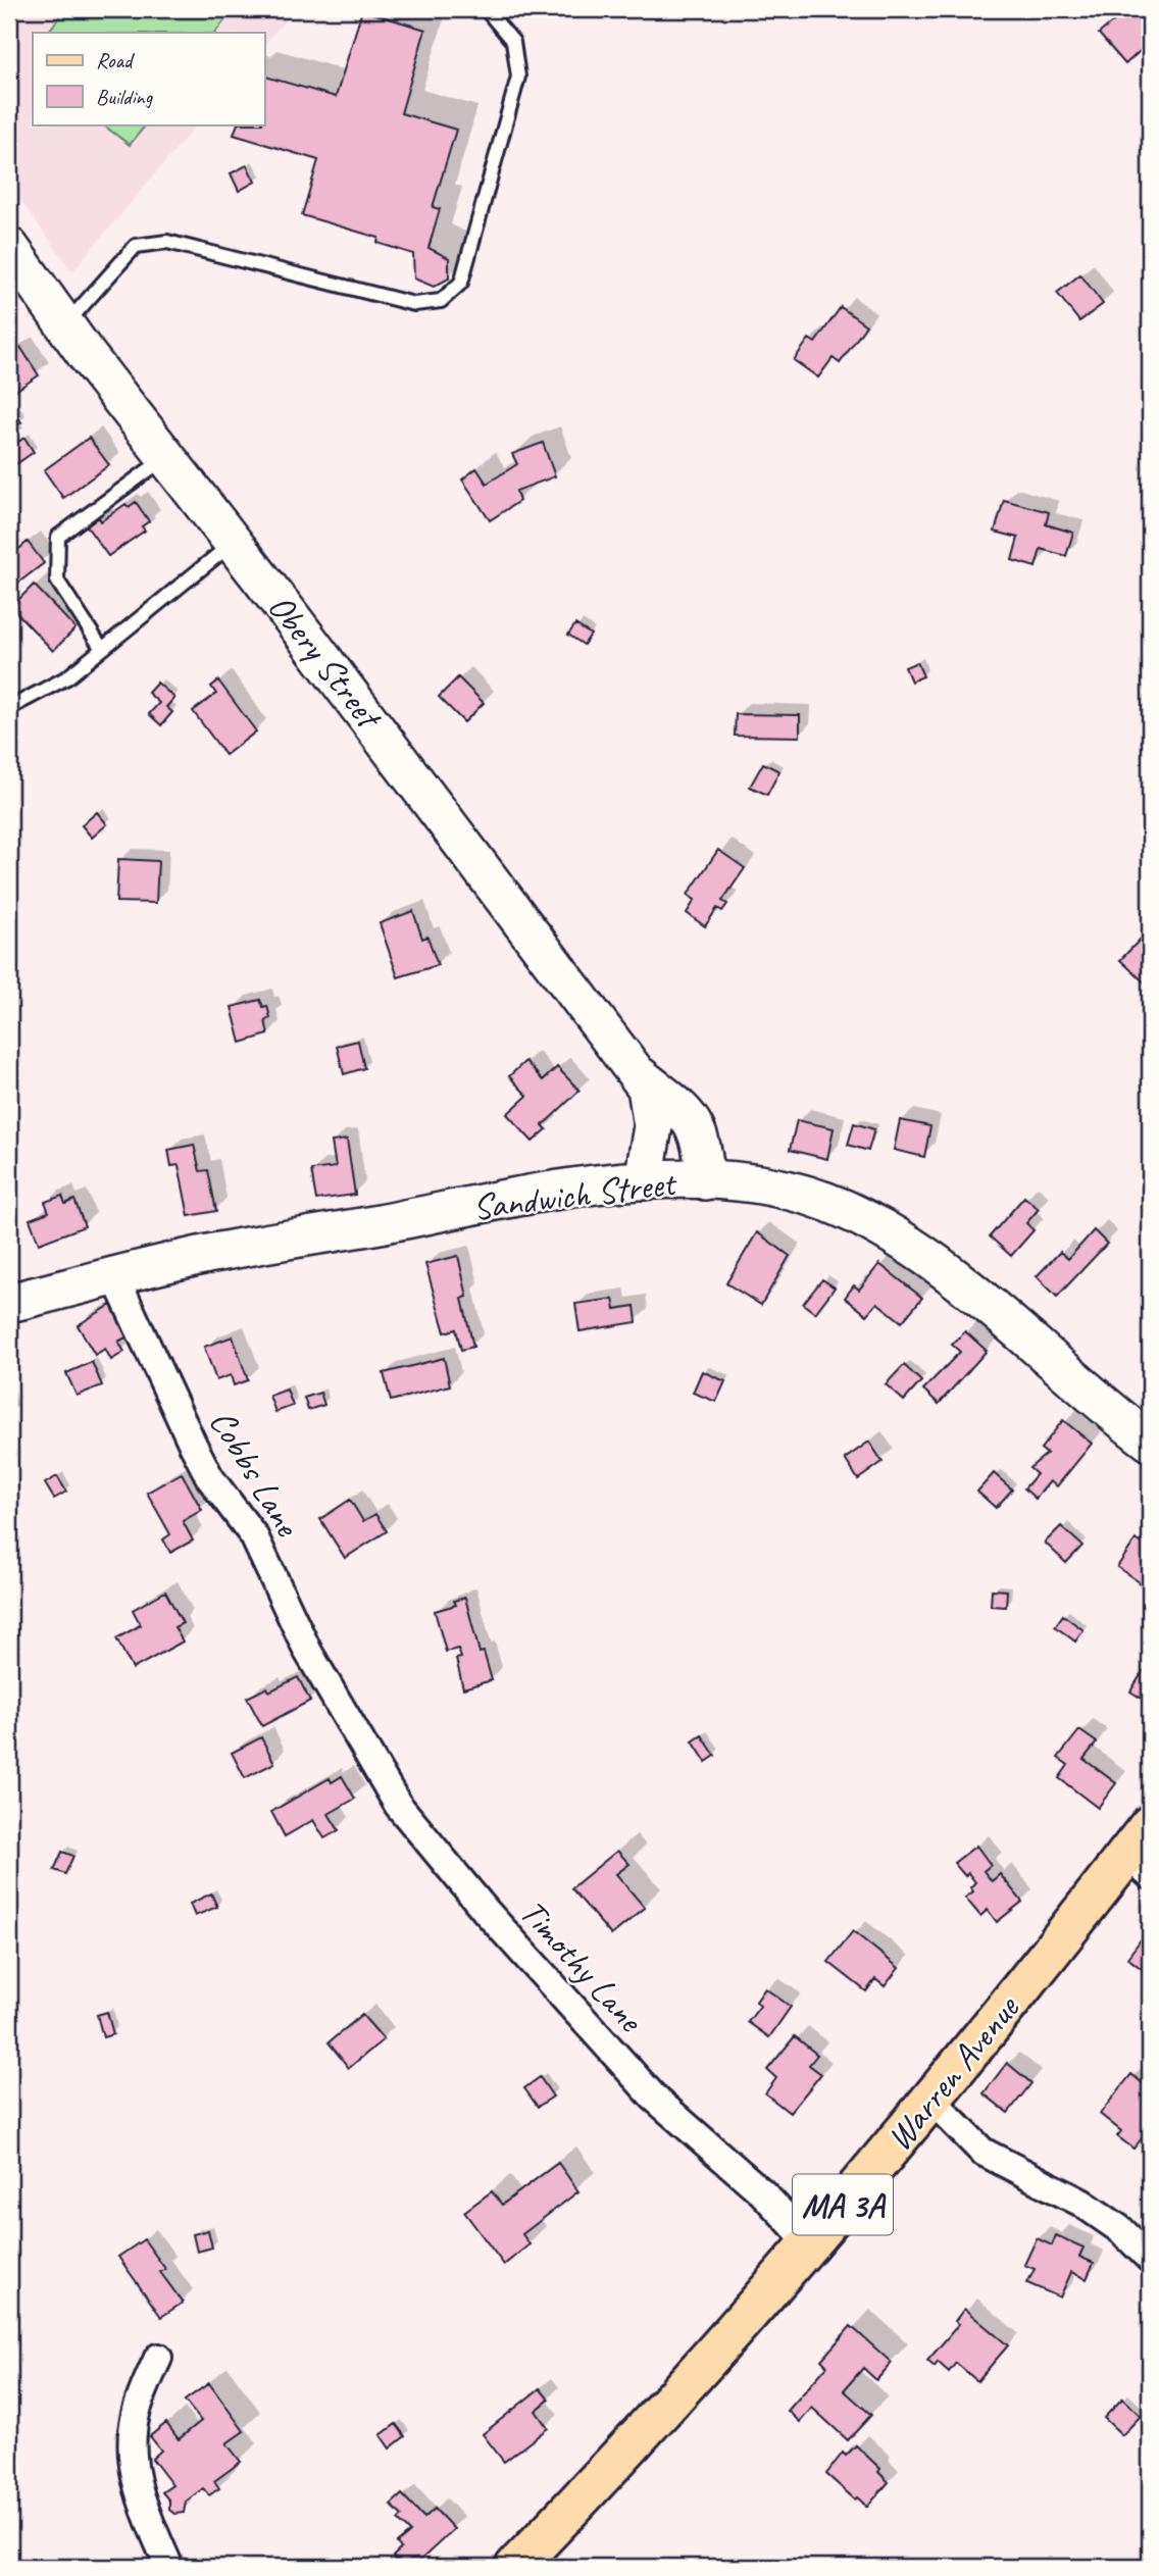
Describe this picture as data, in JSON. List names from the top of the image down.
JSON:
{
  "streets": {
    "main road": [
      "Obery Street",
      "Sandwich Street",
      "Warren Avenue",
      "MA 3A"
    ],
    "street": ["Cobbs Lane", "Timothy Lane"]
  },
  "crossings": [
    ["Obery Street", "Sandwich Street"],
    ["Sandwich Street", "Cobbs Lane"],
    ["Cobbs Lane", "Timothy Lane"],
    ["Timothy Lane", "Warren Avenue"]
  ],
  "legend": ["Road", "Building"]
}
